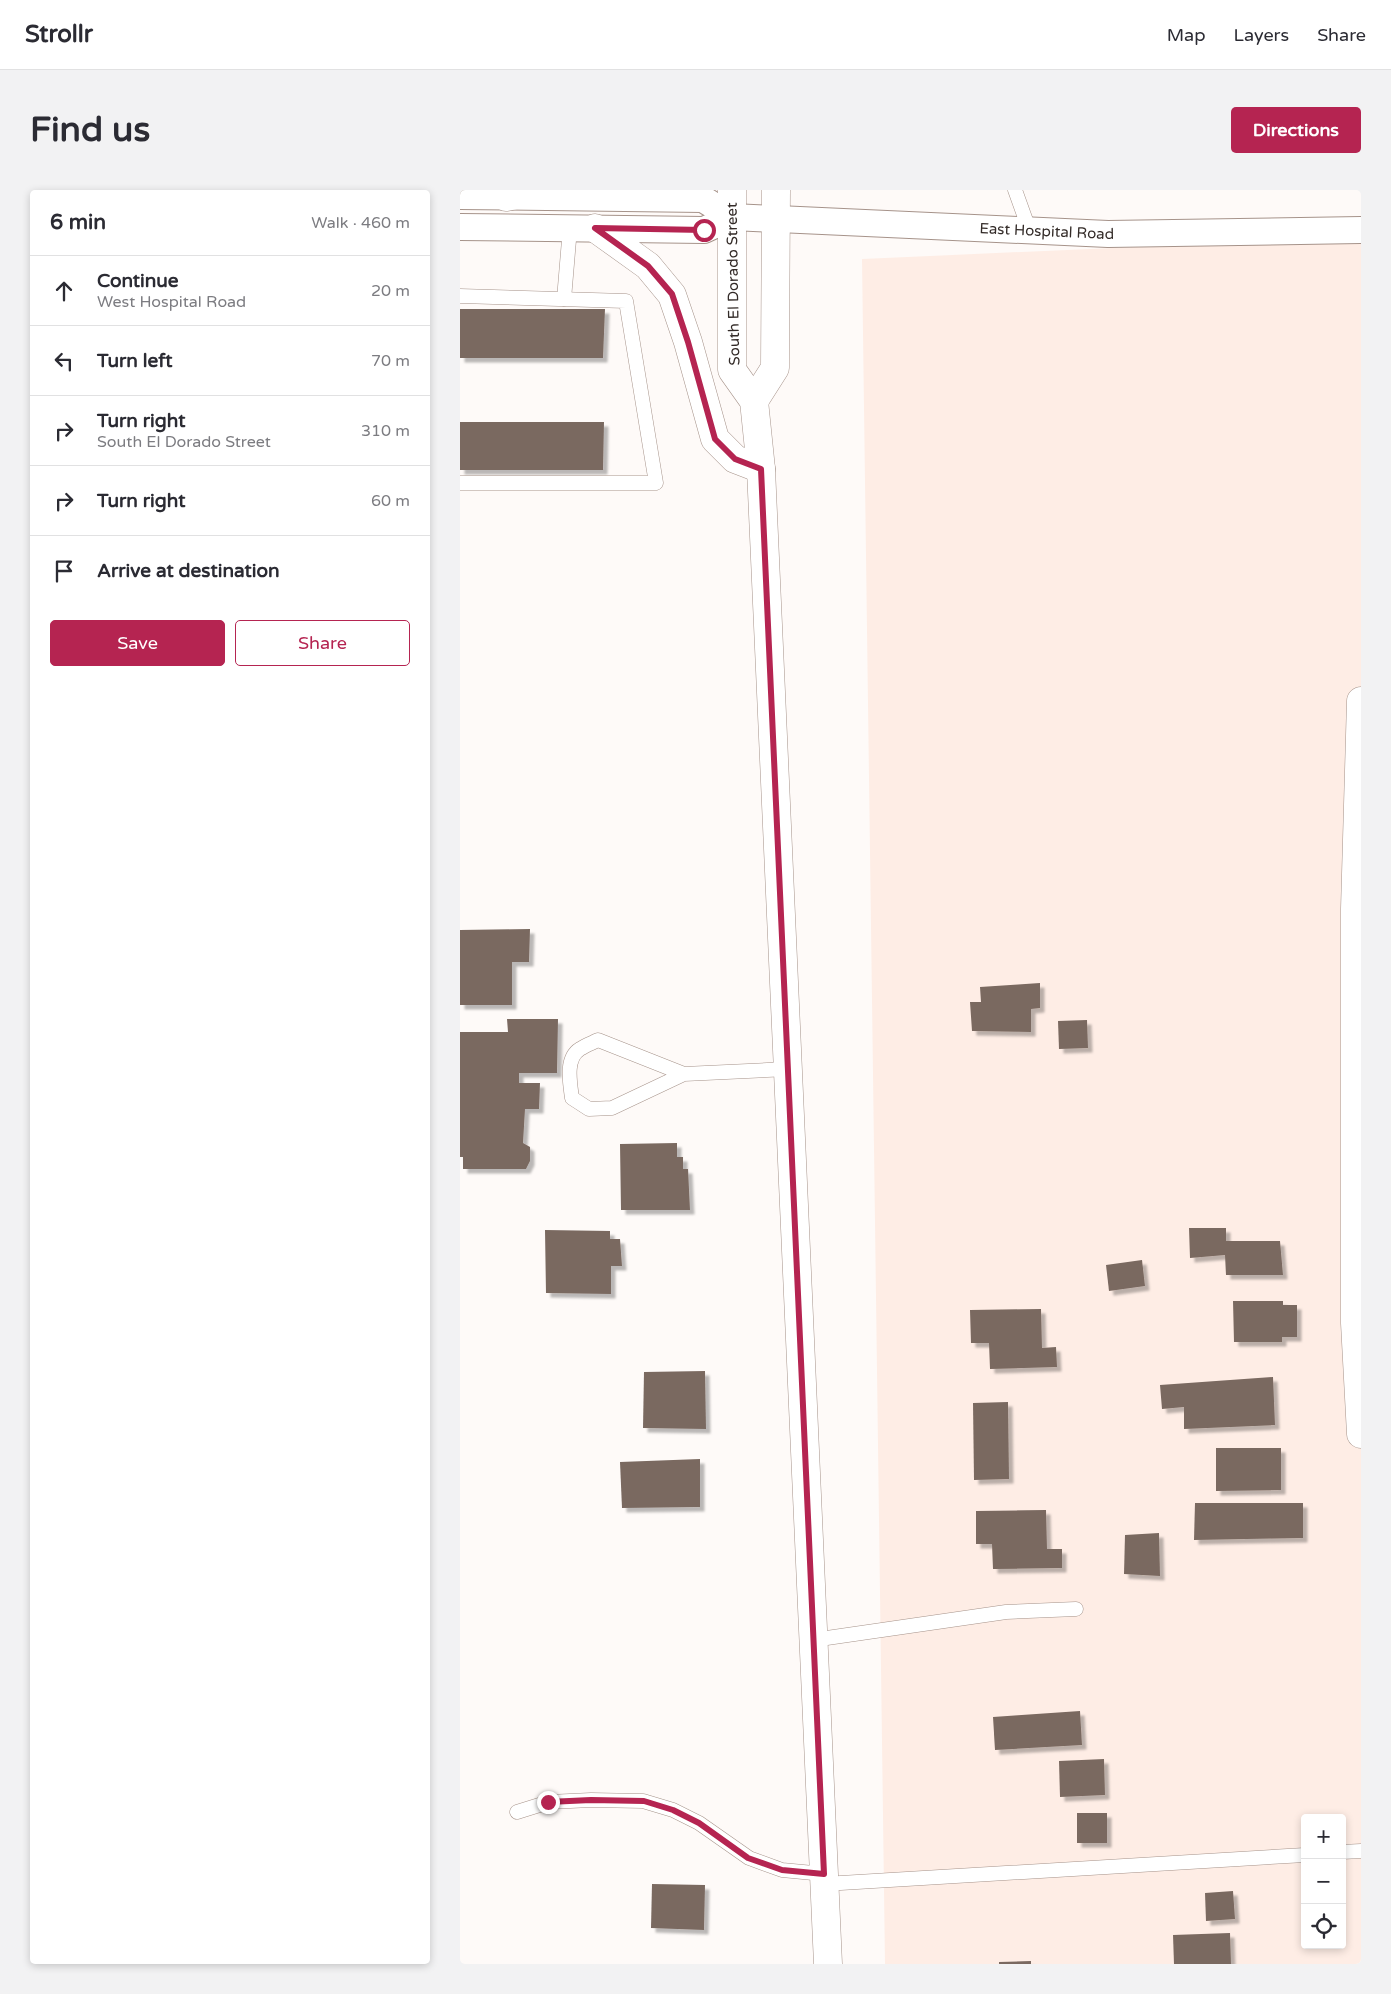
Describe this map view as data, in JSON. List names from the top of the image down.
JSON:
{
  "streets": {
    "main road": ["South El Dorado Street"],
    "street": ["East Hospital Road"]
  },
  "crossings": [
    ["East Hospital Road", "South El Dorado Street"]
  ],
  "page": {
    "header": "Strollr",
    "nav": ["Map", "Layers", "Share"],
    "buttons": [
      "Directions",
      ["Save", "Share"]
    ],
    "title": "Find us",
    "heading": ["6 min", "Walk · 460 m"],
    "list": [
      ["Continue", "West Hospital Road", "20 m"],
      ["Turn left", "70 m"],
      ["Turn right", "South El Dorado Street", "310 m"],
      ["Turn right", "60 m"],
      "Arrive at destination"
    ],
    "map_buttons": ["+", "−"]
  }
}
